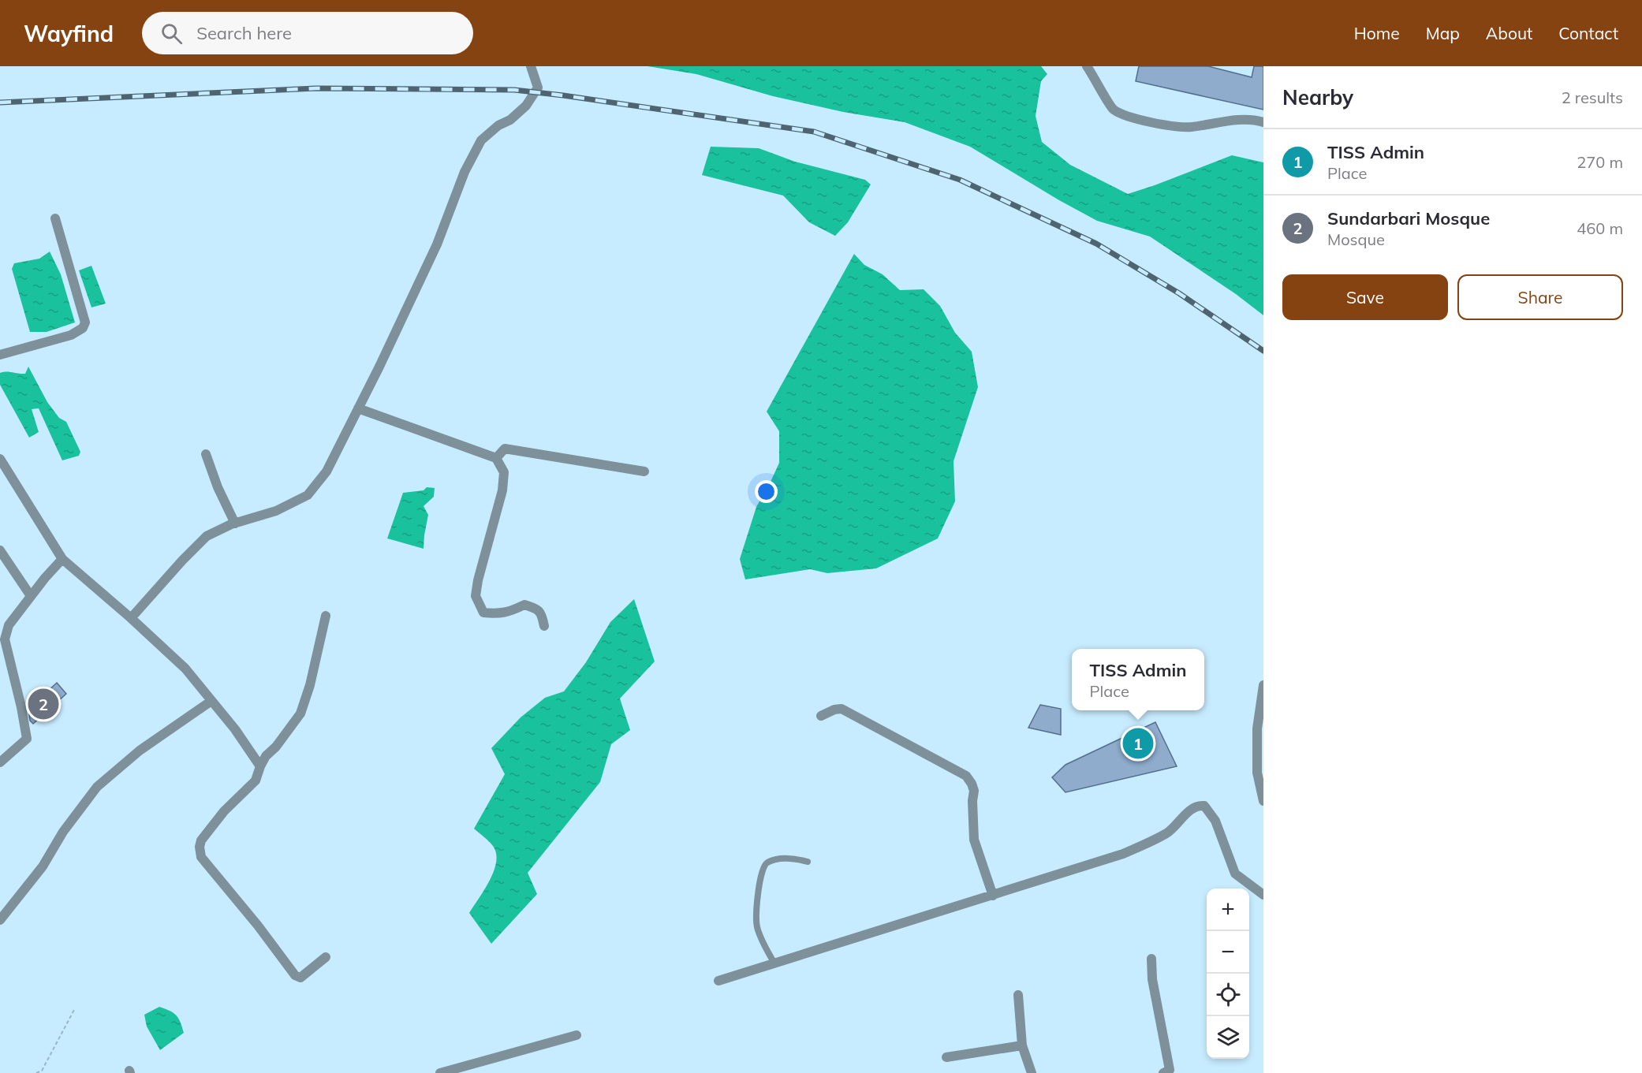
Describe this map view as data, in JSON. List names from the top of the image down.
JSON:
{
  "page": {
    "header": "Wayfind",
    "search": "Search here",
    "nav": [
      "Home",
      "Map",
      "About",
      "Contact"
    ],
    "heading": ["Nearby", "2 results"],
    "list": [
      {
        "mark": "1",
        "name": "TISS Admin",
        "note": "Place",
        "value": "270 m"
      },
      {
        "mark": "2",
        "name": "Sundarbari Mosque",
        "note": "Mosque",
        "value": "460 m"
      }
    ],
    "buttons": ["Save", "Share"],
    "popup": ["TISS Admin", "Place"],
    "pins": ["2", "1"],
    "map_buttons": ["+", "−"]
  }
}
